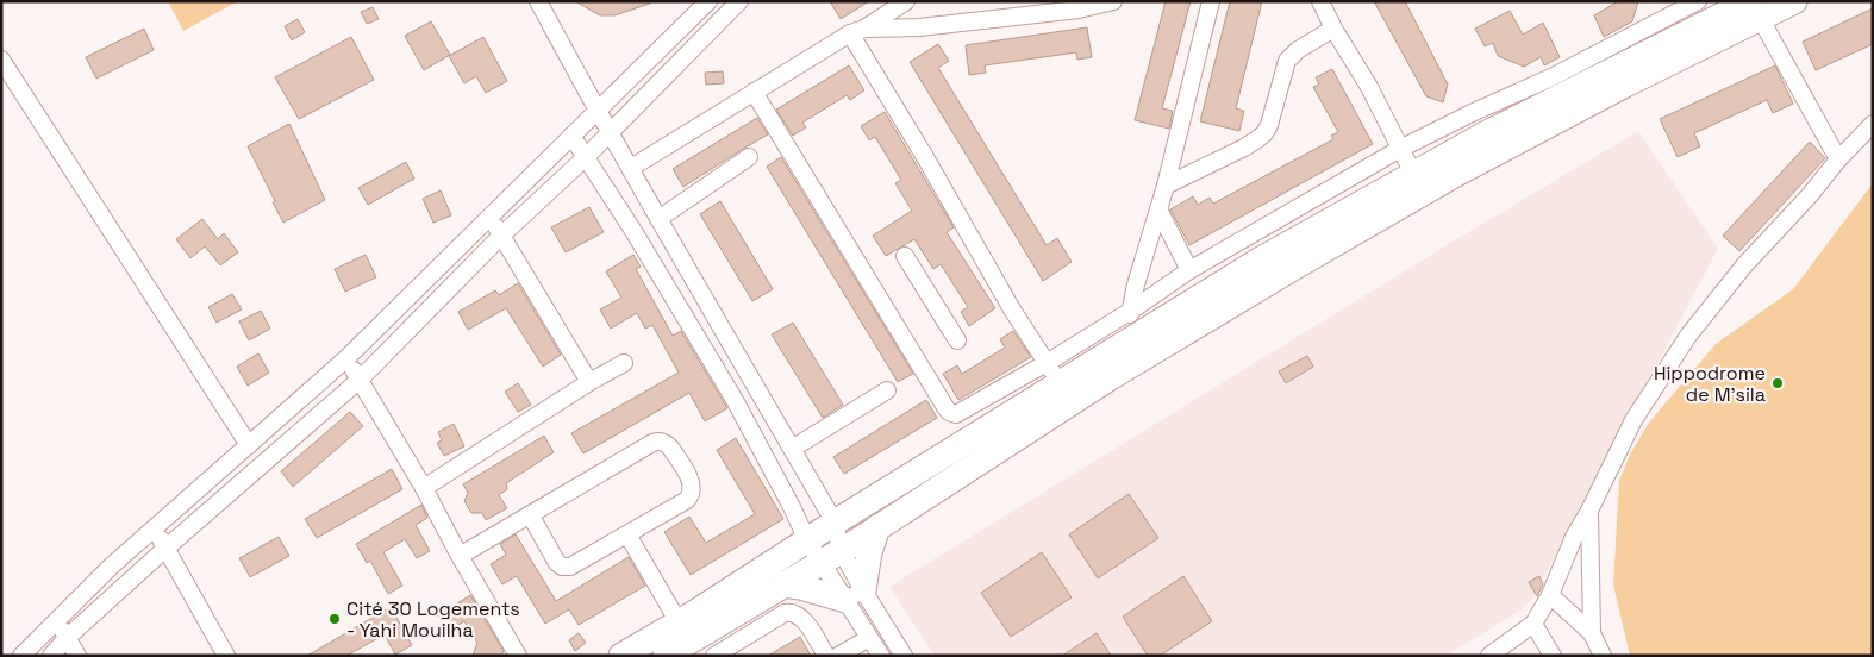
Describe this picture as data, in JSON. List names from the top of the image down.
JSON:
{
  "places": ["Hippodrome de M'sila", "Cité 30 Logements - Yahi Mouilha"]
}
